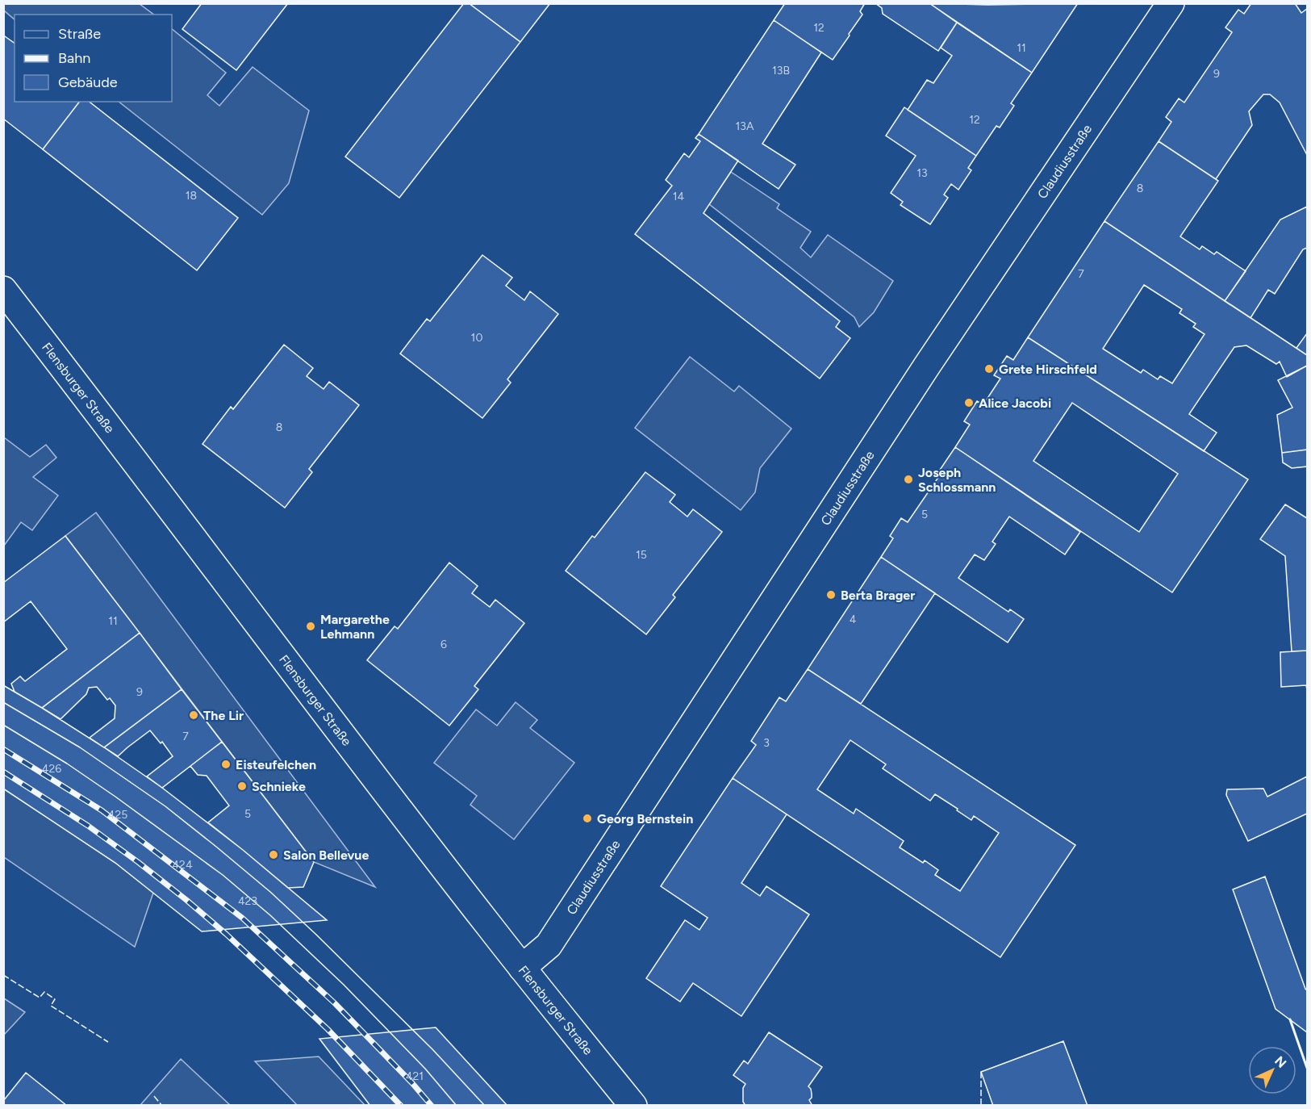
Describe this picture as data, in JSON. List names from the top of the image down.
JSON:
{
  "streets": {
    "street": ["Claudiusstraße", "Flensburger Straße"]
  },
  "crossings": [
    ["Claudiusstraße", "Flensburger Straße"]
  ],
  "places": [
    "Grete Hirschfeld",
    "Alice Jacobi",
    "Joseph Schlossmann",
    "Berta Brager",
    "Margarethe Lehmann",
    "The Lir",
    "Eisteufelchen",
    "Schnieke",
    "Georg Bernstein",
    "Salon Bellevue"
  ],
  "house_numbers": [
    "12",
    "11",
    "13B",
    "9",
    "12",
    "13A",
    "13",
    "8",
    "18",
    "14",
    "7",
    "10",
    "8",
    "5",
    "15",
    "4",
    "11",
    "6",
    "9",
    "7",
    "3",
    "426",
    "5",
    "425",
    "424",
    "423",
    "421"
  ],
  "legend": ["Straße", "Bahn", "Gebäude"],
  "north": "top right"
}
